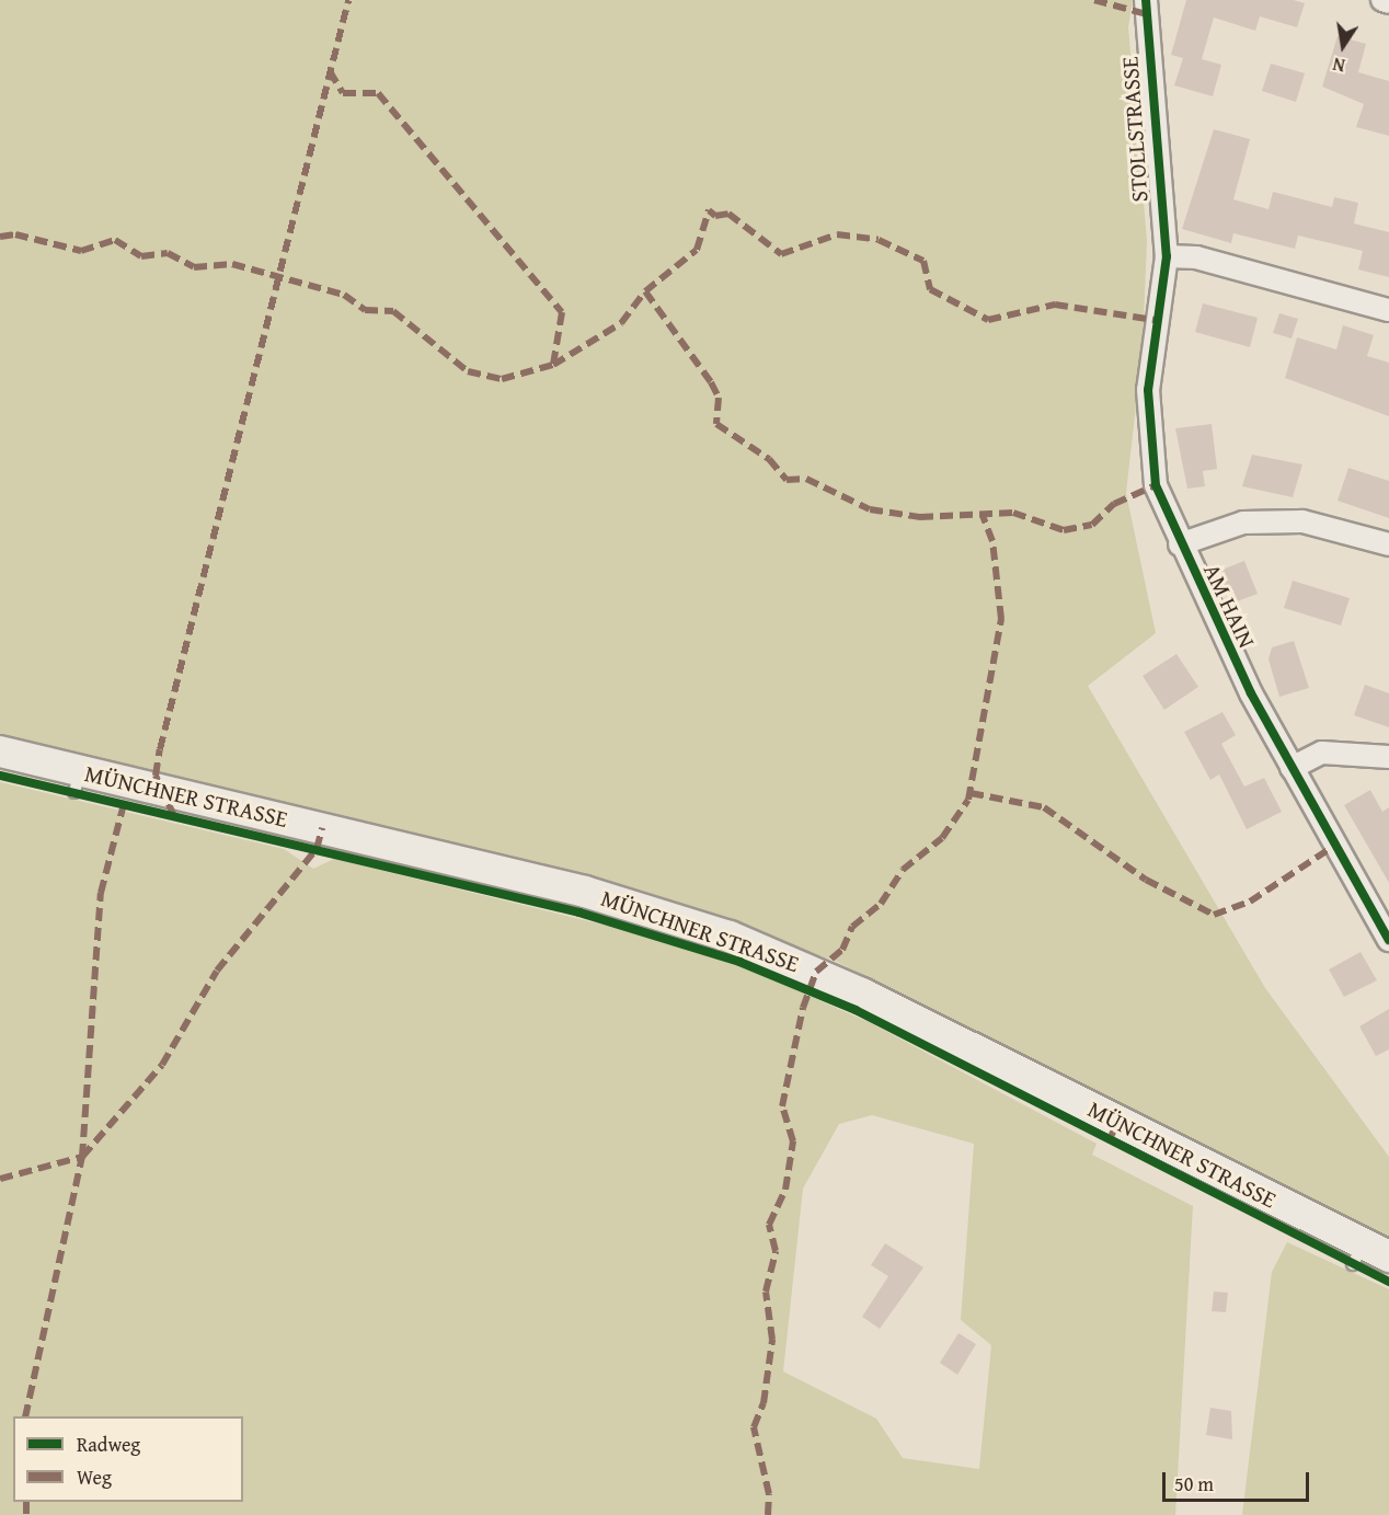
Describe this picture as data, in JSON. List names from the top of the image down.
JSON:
{
  "streets": {
    "main road": ["MÜNCHNER STRASSE"],
    "street": ["STOLLSTRASSE", "AM HAIN"]
  },
  "crossings": [
    ["STOLLSTRASSE", "AM HAIN"]
  ],
  "legend": ["Radweg", "Weg"],
  "scale_bar": "50 m",
  "north": "bottom"
}
